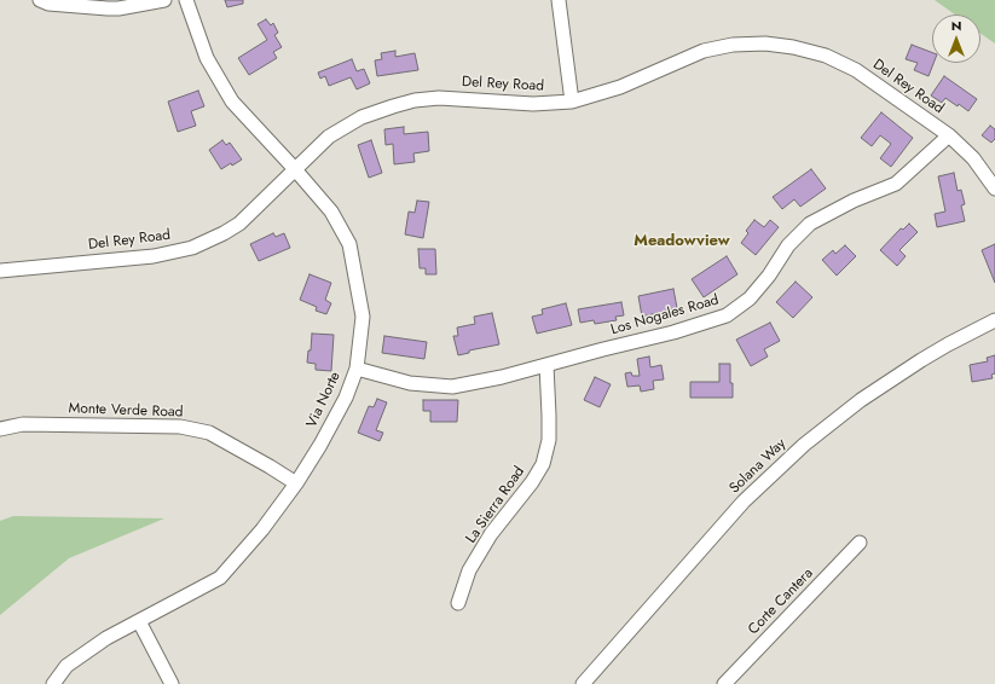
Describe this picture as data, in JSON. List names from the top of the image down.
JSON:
{
  "streets": {
    "street": [
      "Del Rey Road",
      "Los Nogales Road",
      "Via Norte",
      "Monte Verde Road",
      "Solana Way",
      "La Sierra Road",
      "Corte Cantera"
    ]
  },
  "crossings": [
    ["Del Rey Road", "Los Nogales Road"],
    ["Del Rey Road", "Via Norte"],
    ["Los Nogales Road", "Via Norte"],
    ["Los Nogales Road", "La Sierra Road"],
    ["Via Norte", "Monte Verde Road"]
  ],
  "districts": ["Meadowview"],
  "north": "top"
}
